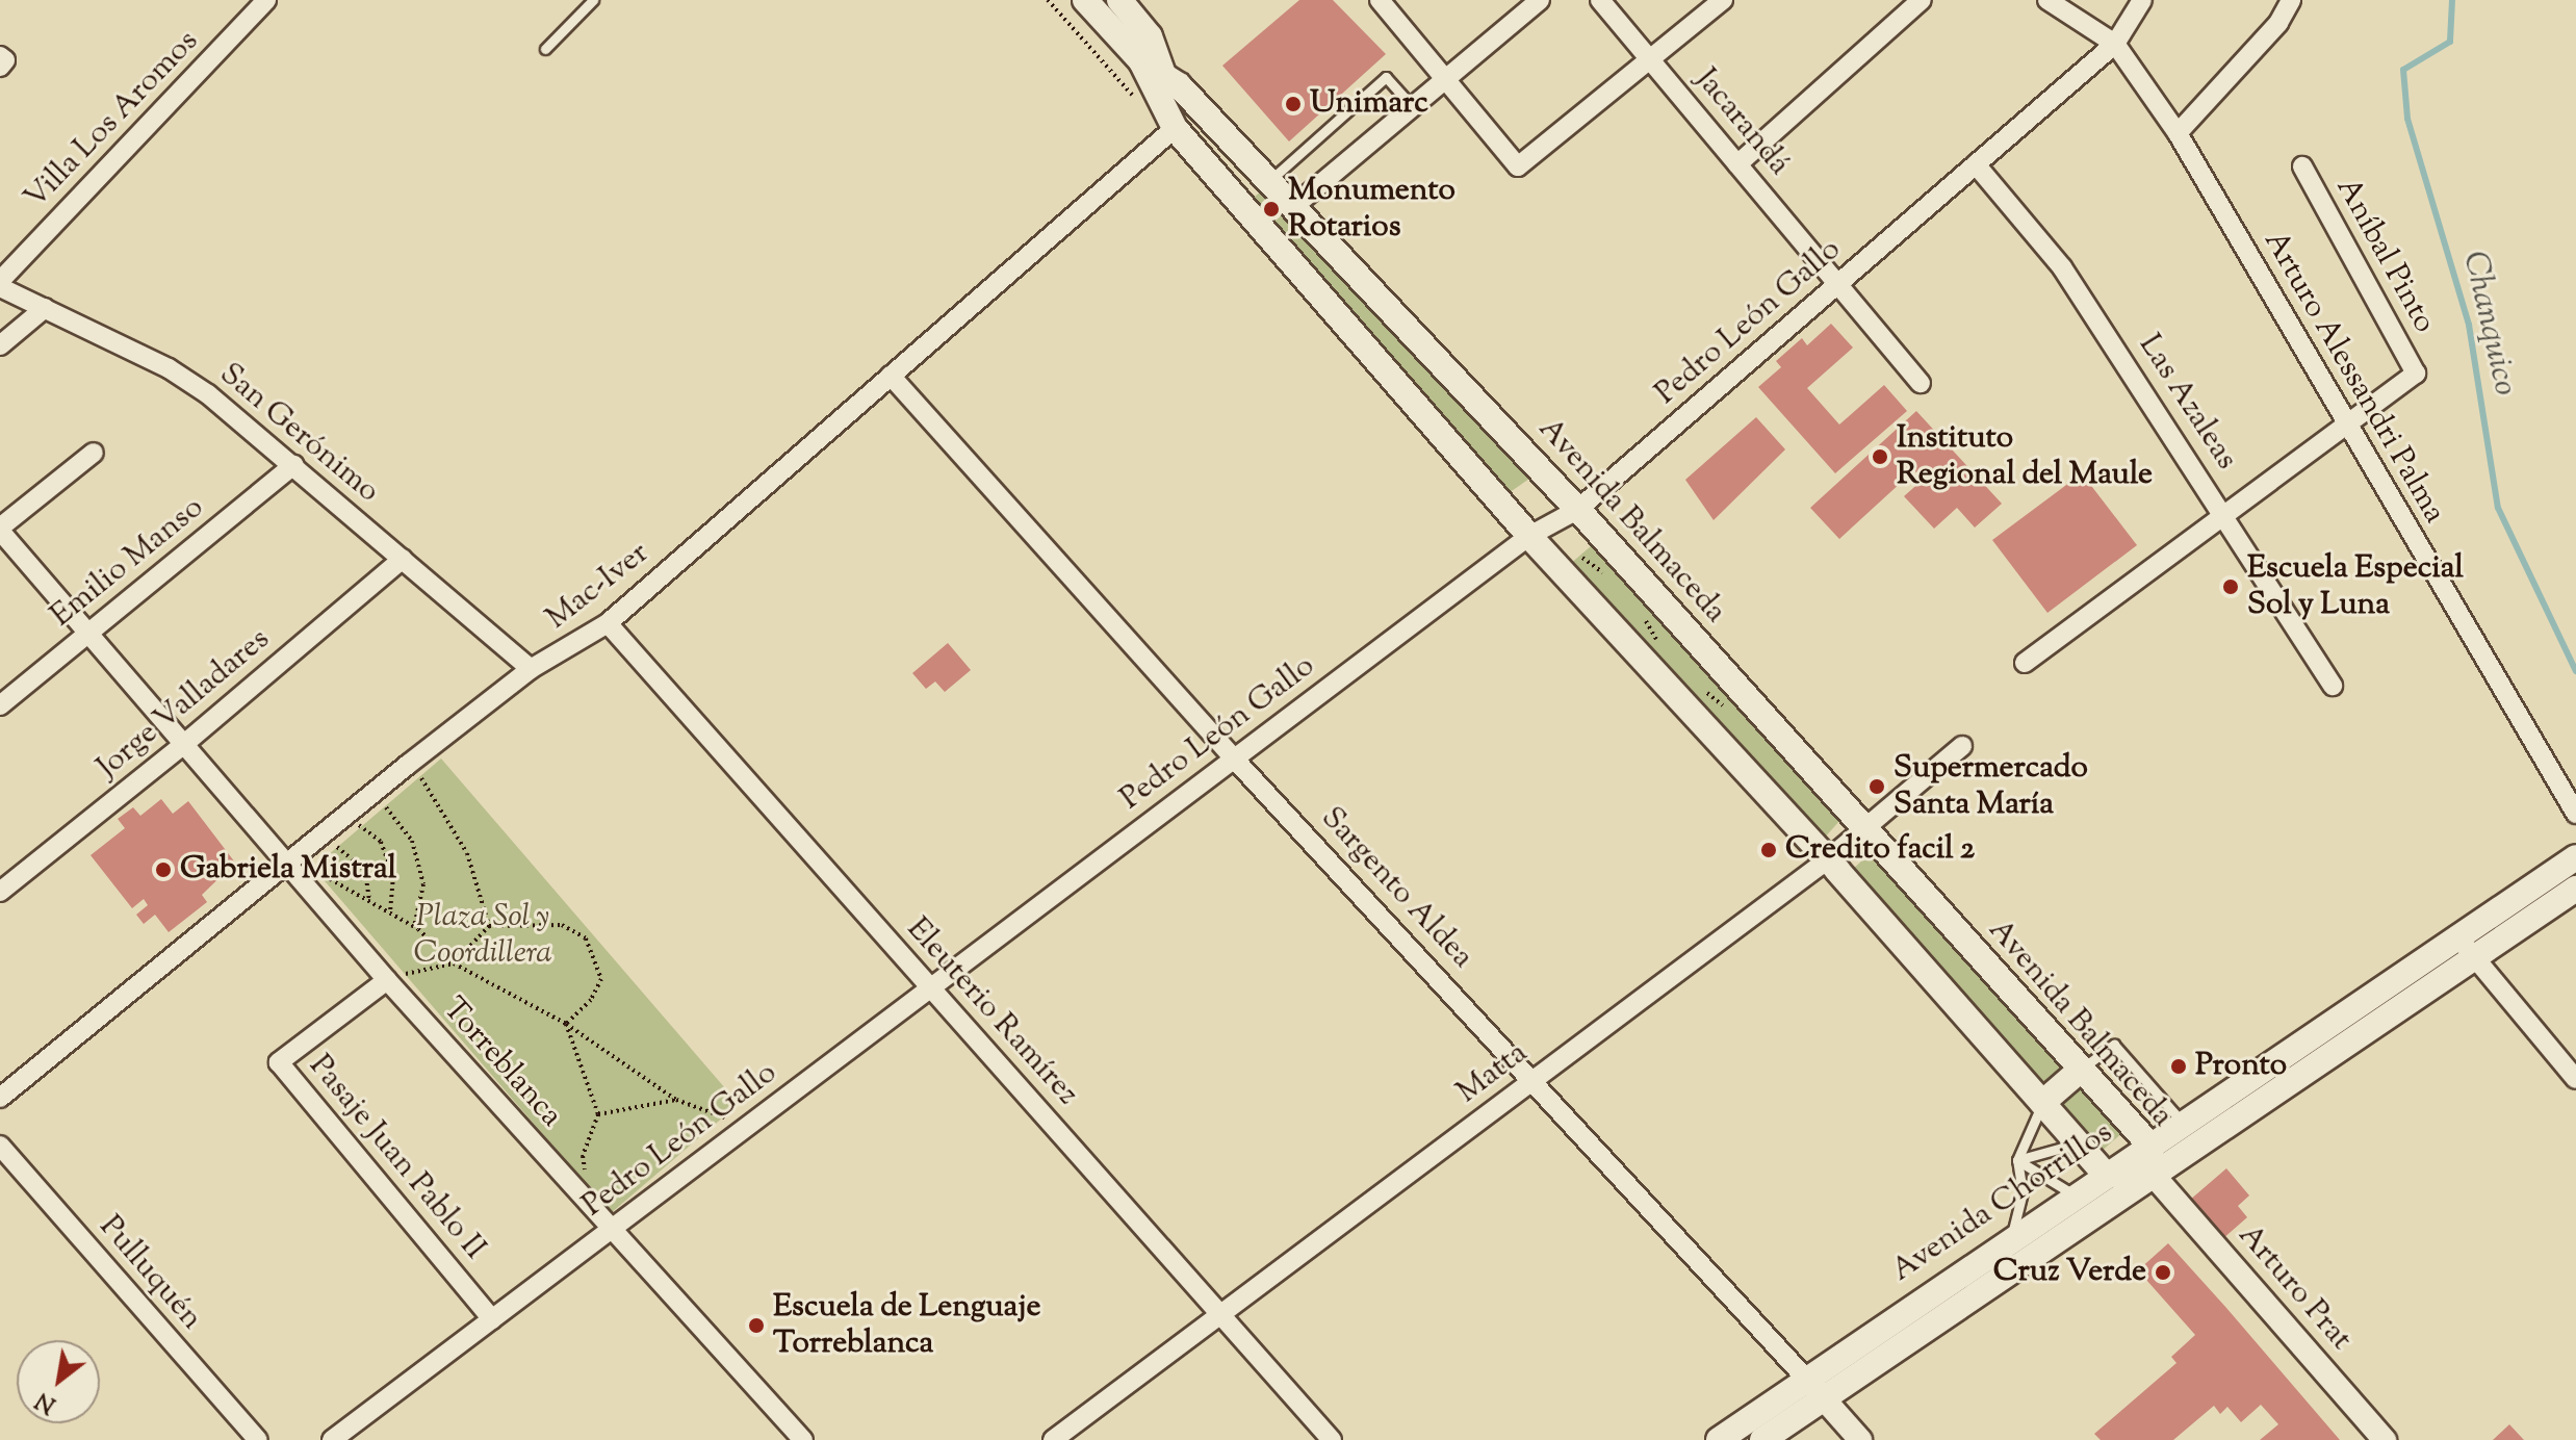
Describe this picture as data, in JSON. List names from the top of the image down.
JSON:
{
  "streets": {
    "main road": ["Avenida Balmaceda", "Avenida Chorrillos"],
    "street": [
      "Villa Los Aromos",
      "Jacarandá",
      "Aníbal Pinto",
      "Pedro León Gallo",
      "Arturo Alessandri Palma",
      "Las Azaleas",
      "San Gerónimo",
      "Emilio Manso",
      "Mac-Iver",
      "Jorge Valladares",
      "Sargento Aldea",
      "Eleuterio Ramírez",
      "Torreblanca",
      "Matta",
      "Pasaje Juan Pablo II",
      "Pulluquén",
      "Arturo Prat"
    ]
  },
  "crossings": [
    ["Jacarandá", "Pedro León Gallo"],
    ["Aníbal Pinto", "Arturo Alessandri Palma"],
    ["Pedro León Gallo", "Arturo Alessandri Palma"],
    ["Pedro León Gallo", "Las Azaleas"],
    ["Pedro León Gallo", "Avenida Balmaceda"],
    ["Pedro León Gallo", "Sargento Aldea"],
    ["Pedro León Gallo", "Eleuterio Ramírez"],
    ["Pedro León Gallo", "Torreblanca"],
    ["Pedro León Gallo", "Pasaje Juan Pablo II"],
    ["San Gerónimo", "Emilio Manso"],
    ["San Gerónimo", "Mac-Iver"],
    ["San Gerónimo", "Jorge Valladares"],
    ["Avenida Balmaceda", "Mac-Iver"],
    ["Avenida Balmaceda", "Matta"],
    ["Avenida Balmaceda", "Avenida Chorrillos"],
    ["Avenida Balmaceda", "Arturo Prat"],
    ["Emilio Manso", "Torreblanca"],
    ["Mac-Iver", "Sargento Aldea"],
    ["Mac-Iver", "Eleuterio Ramírez"],
    ["Mac-Iver", "Torreblanca"],
    ["Jorge Valladares", "Torreblanca"],
    ["Sargento Aldea", "Matta"],
    ["Sargento Aldea", "Avenida Chorrillos"],
    ["Eleuterio Ramírez", "Matta"],
    ["Torreblanca", "Pasaje Juan Pablo II"],
    ["Avenida Chorrillos", "Arturo Prat"]
  ],
  "water": ["Chanquico"],
  "parks": ["Plaza Sol y Coordillera"],
  "places": [
    "Unimarc",
    "Monumento Rotarios",
    "Instituto Regional del Maule",
    "Escuela Especial Sol y Luna",
    "Supermercado Santa María",
    "Credito facil 2",
    "Gabriela Mistral",
    "Pronto",
    "Cruz Verde",
    "Escuela de Lenguaje Torreblanca"
  ],
  "north": "bottom left"
}
